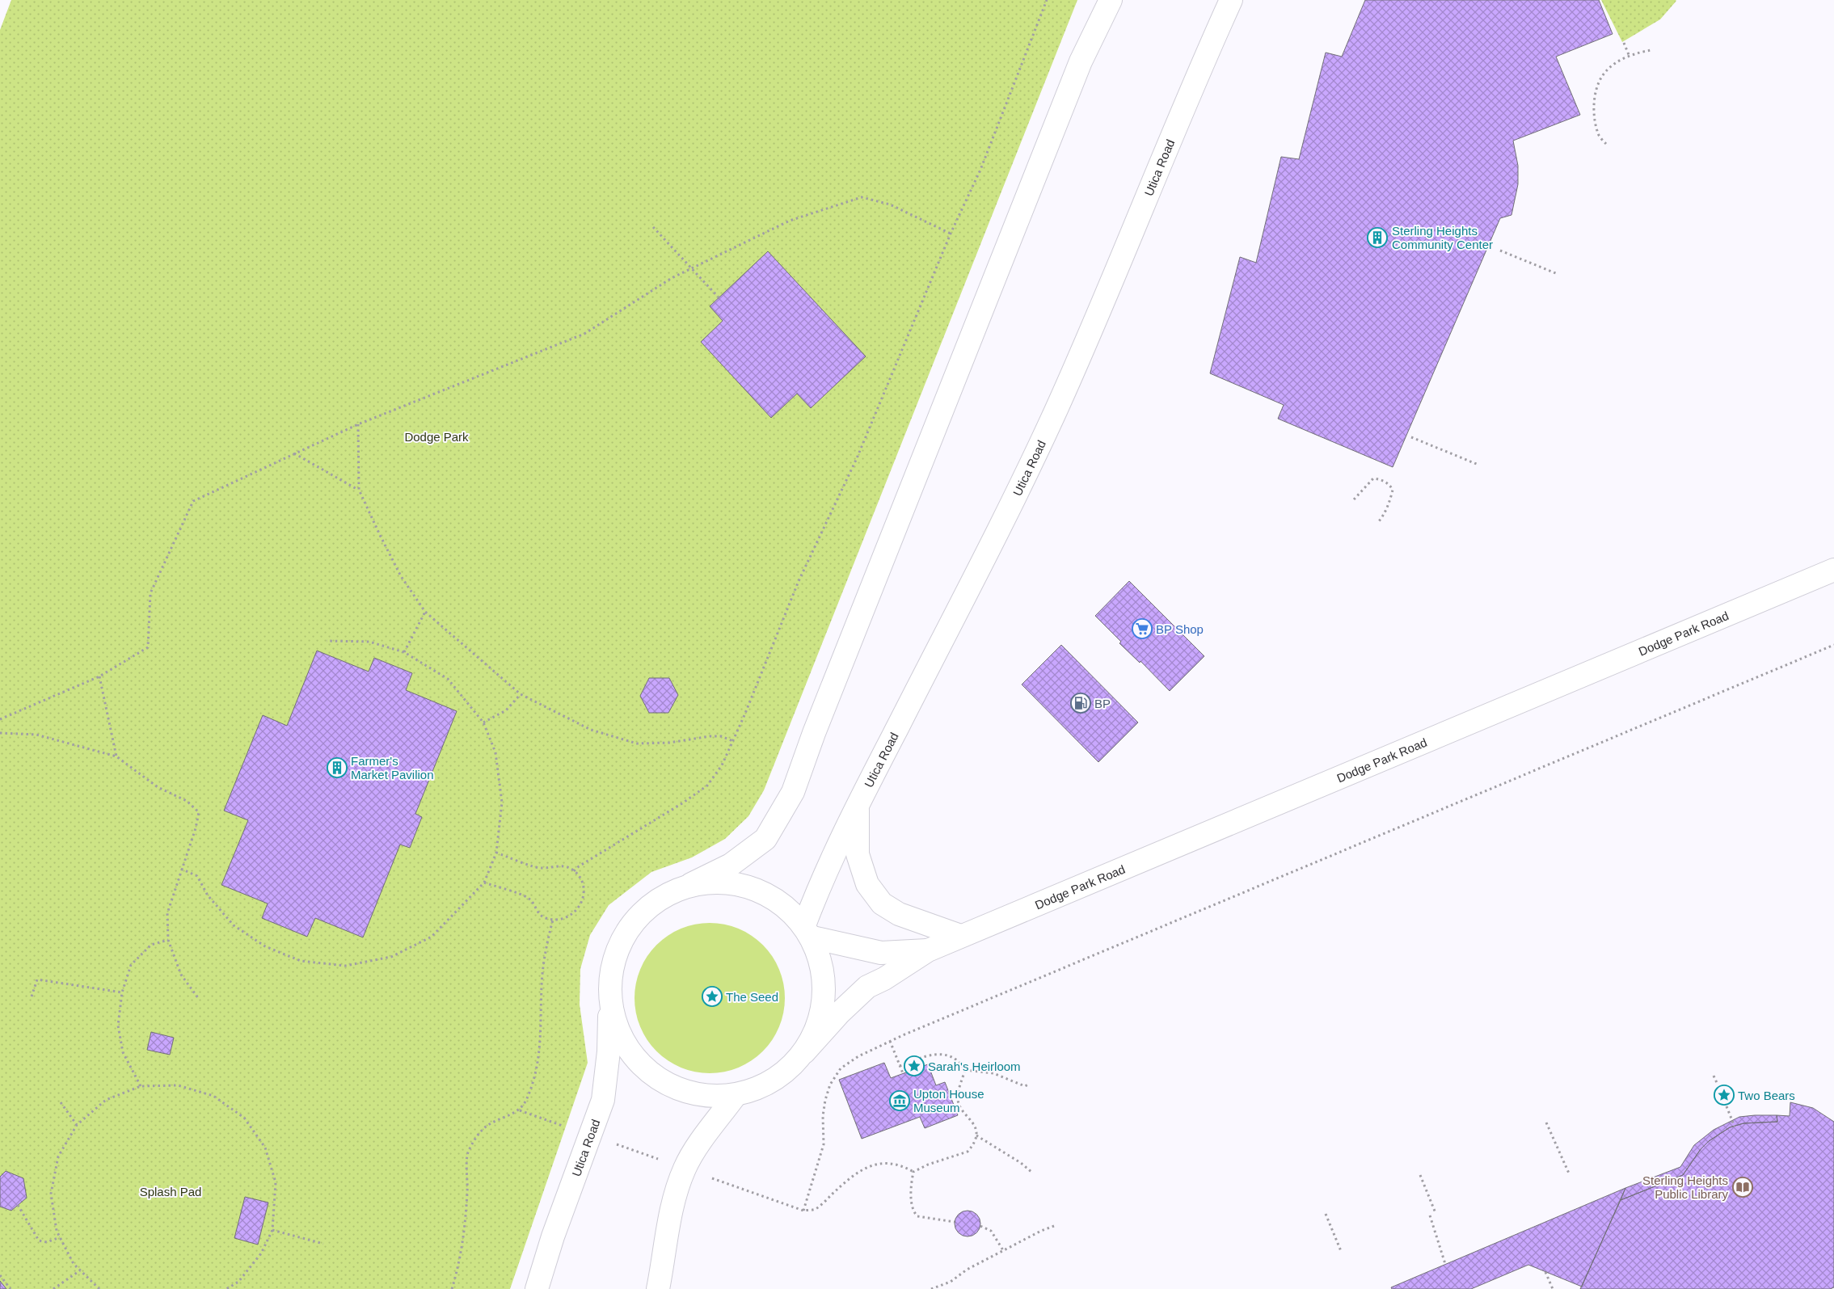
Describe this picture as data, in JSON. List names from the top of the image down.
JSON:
{
  "streets": {
    "street": ["Utica Road", "Dodge Park Road"]
  },
  "crossings": [
    ["Utica Road", "Dodge Park Road"]
  ],
  "parks": ["Dodge Park", "Splash Pad"],
  "places": {
    "building": ["Sterling Heights Community Center", "Farmer's Market Pavilion"],
    "supermarket": ["BP Shop"],
    "fuel station": ["BP"],
    "place": ["The Seed", "Sarah's Heirloom", "Two Bears"],
    "museum": ["Upton House Museum"],
    "library": ["Sterling Heights Public Library"]
  }
}
